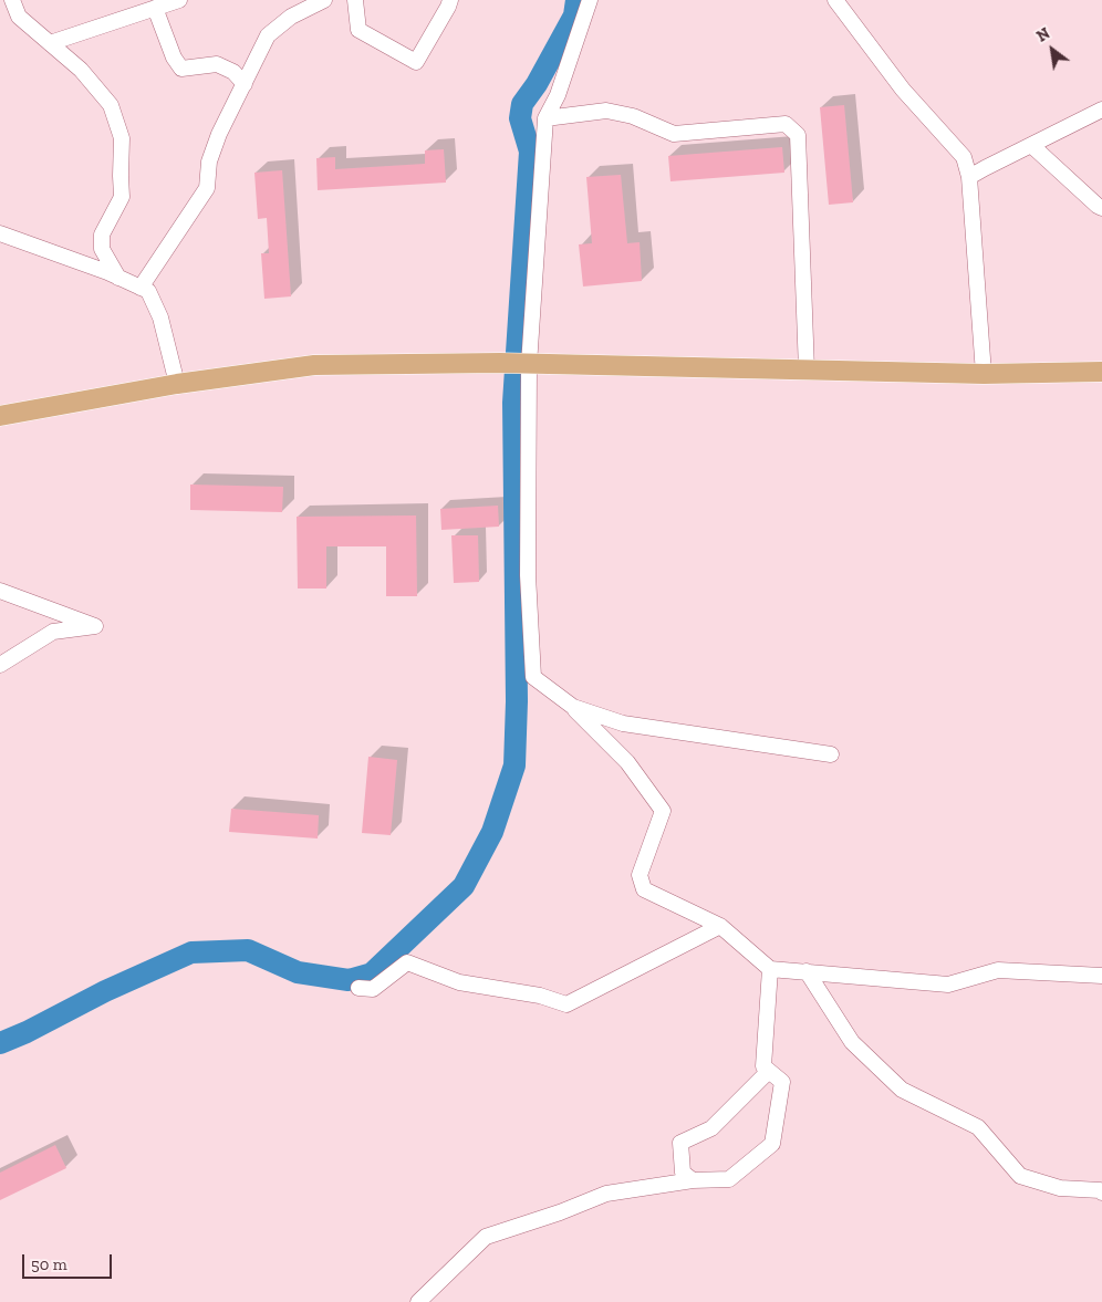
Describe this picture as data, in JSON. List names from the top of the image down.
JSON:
{
  "scale_bar": "50 m",
  "north": "top left"
}
